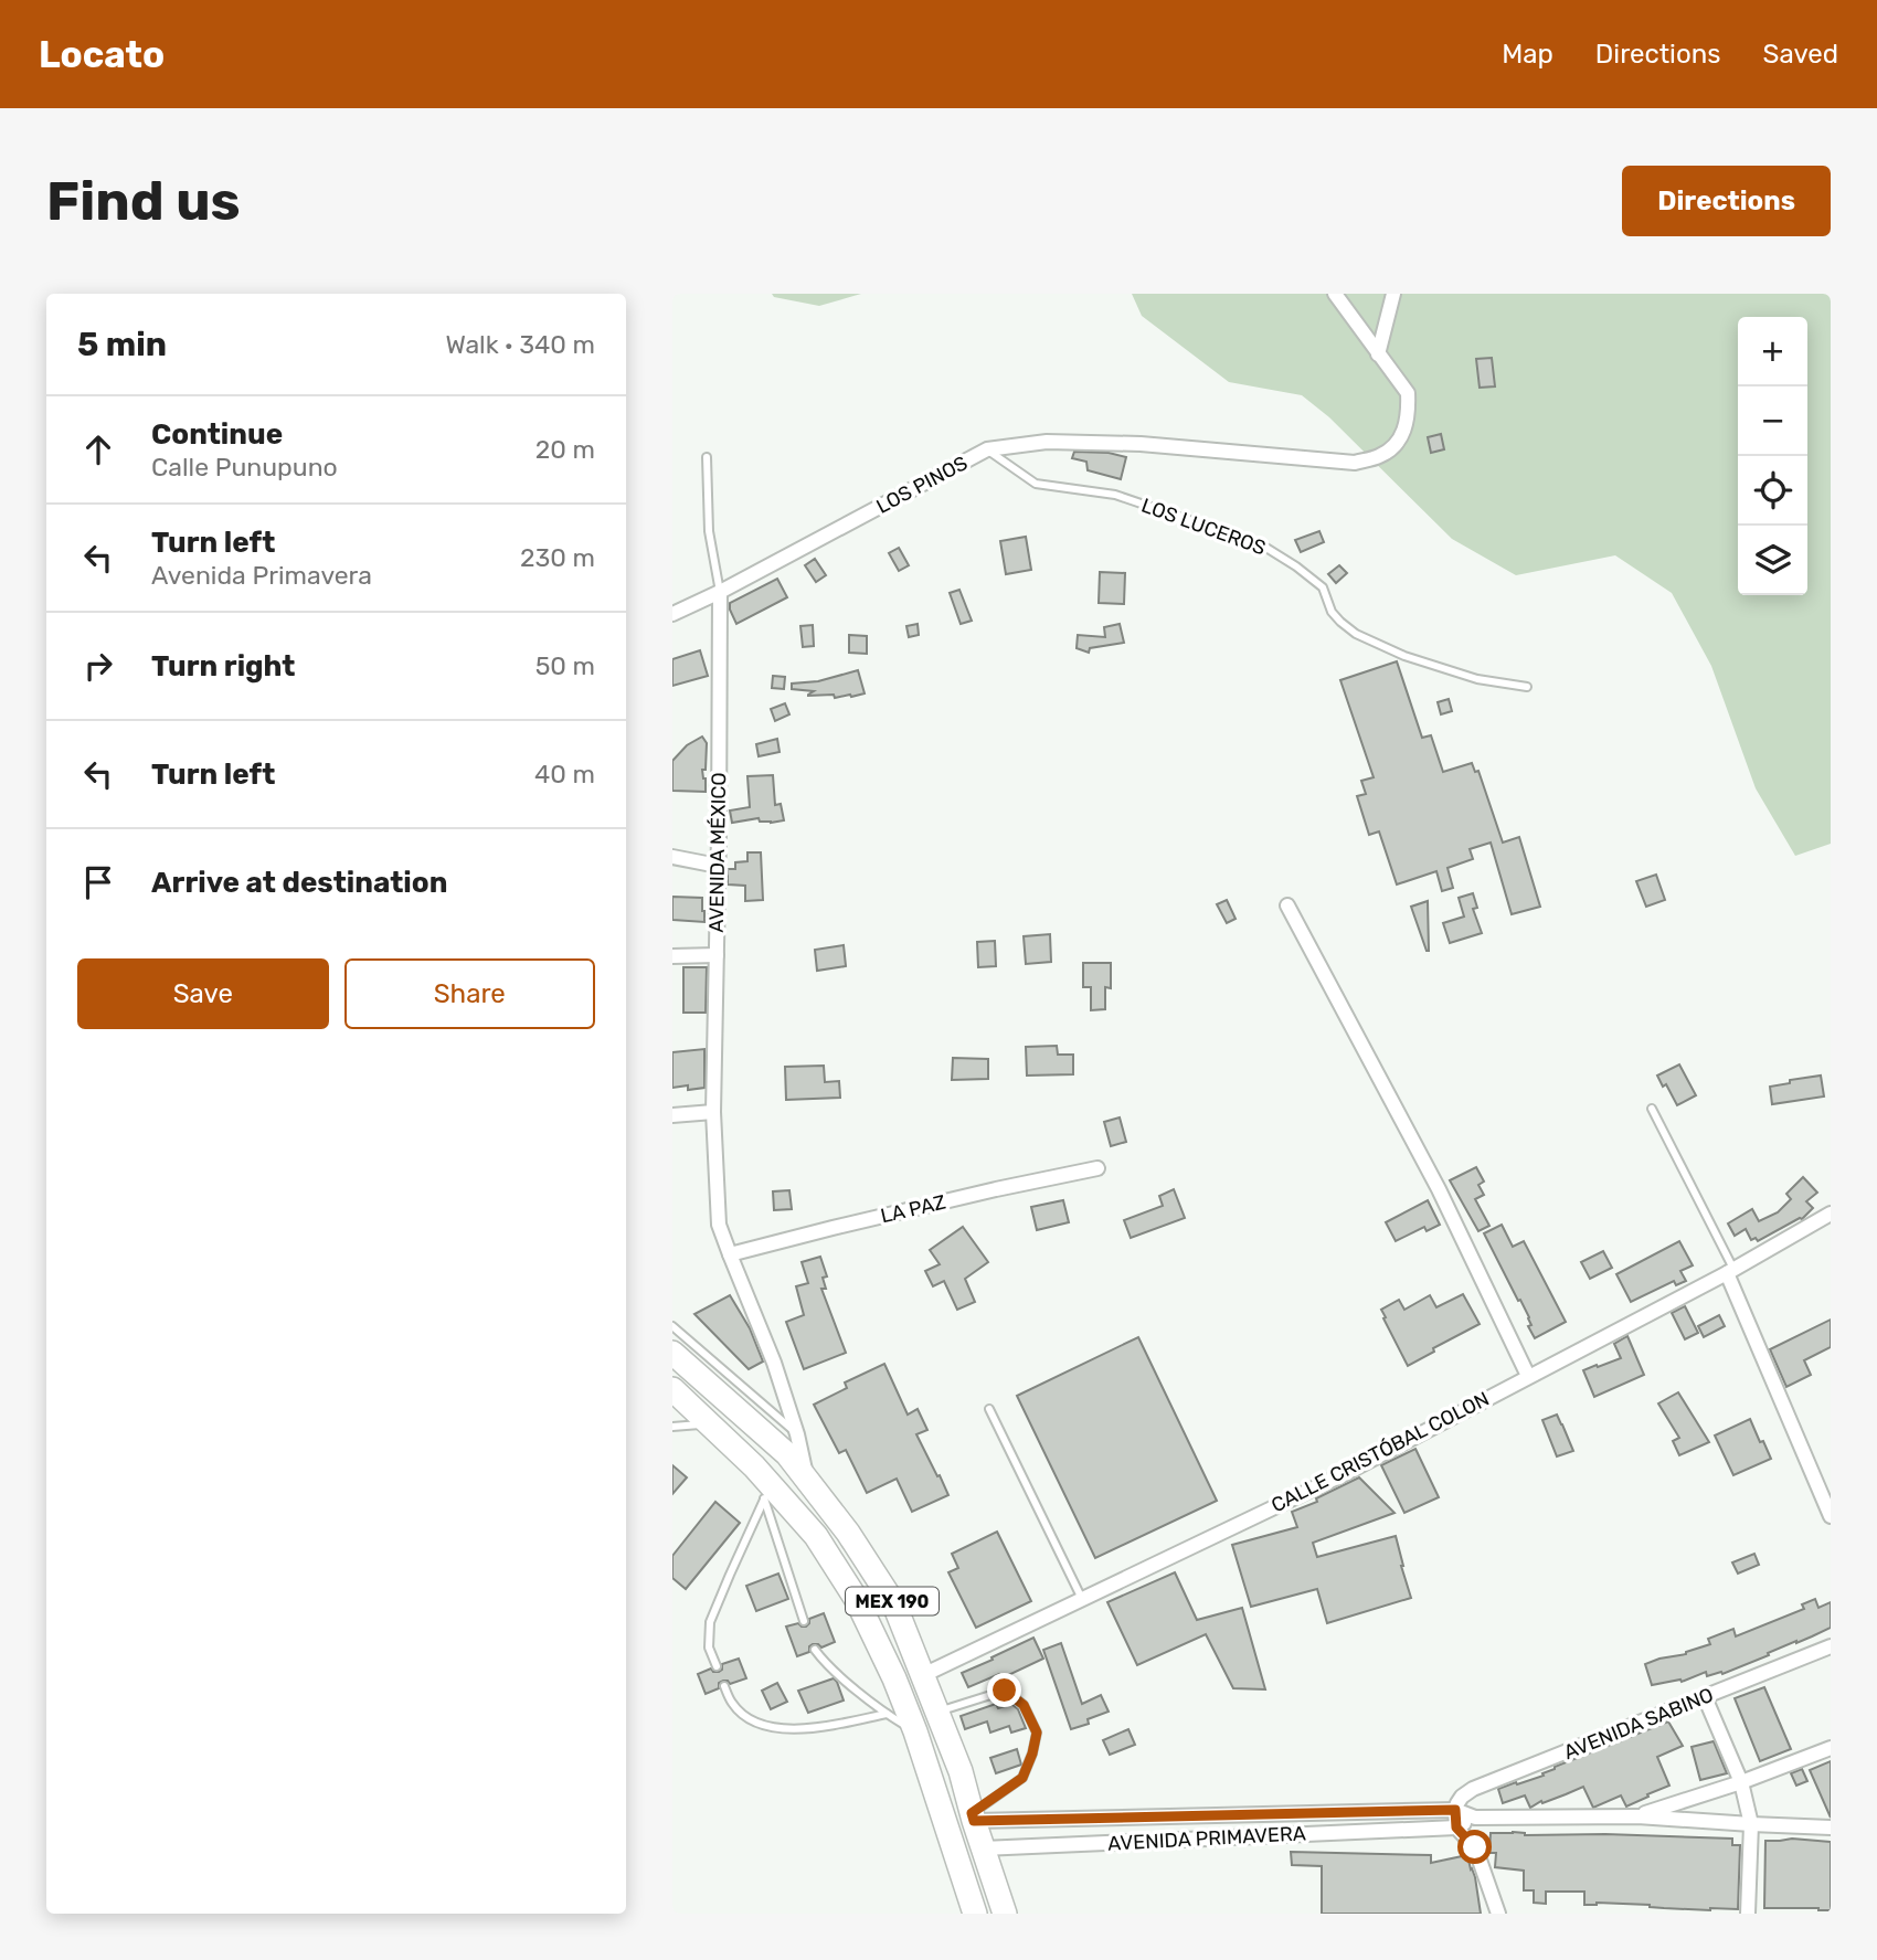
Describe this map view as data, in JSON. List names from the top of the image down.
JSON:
{
  "streets": {
    "main road": ["MEX 190"],
    "street": [
      "LOS PINOS",
      "AVENIDA MÉXICO",
      "LA PAZ",
      "CALLE CRISTÓBAL COLON",
      "AVENIDA SABINO",
      "AVENIDA PRIMAVERA"
    ],
    "lane": ["LOS LUCEROS"]
  },
  "crossings": [
    ["LOS PINOS", "LOS LUCEROS"],
    ["LOS PINOS", "AVENIDA MÉXICO"],
    ["AVENIDA MÉXICO", "LA PAZ"],
    ["AVENIDA MÉXICO", "MEX 190"],
    ["CALLE CRISTÓBAL COLON", "MEX 190"],
    ["MEX 190", "AVENIDA PRIMAVERA"],
    ["AVENIDA SABINO", "AVENIDA PRIMAVERA"]
  ],
  "page": {
    "header": "Locato",
    "nav": ["Map", "Directions", "Saved"],
    "buttons": [
      "Directions",
      ["Save", "Share"]
    ],
    "title": "Find us",
    "heading": ["5 min", "Walk · 340 m"],
    "map_buttons": ["+", "−"],
    "list": [
      ["Continue", "Calle Punupuno", "20 m"],
      ["Turn left", "Avenida Primavera", "230 m"],
      ["Turn right", "50 m"],
      ["Turn left", "40 m"],
      "Arrive at destination"
    ]
  }
}
